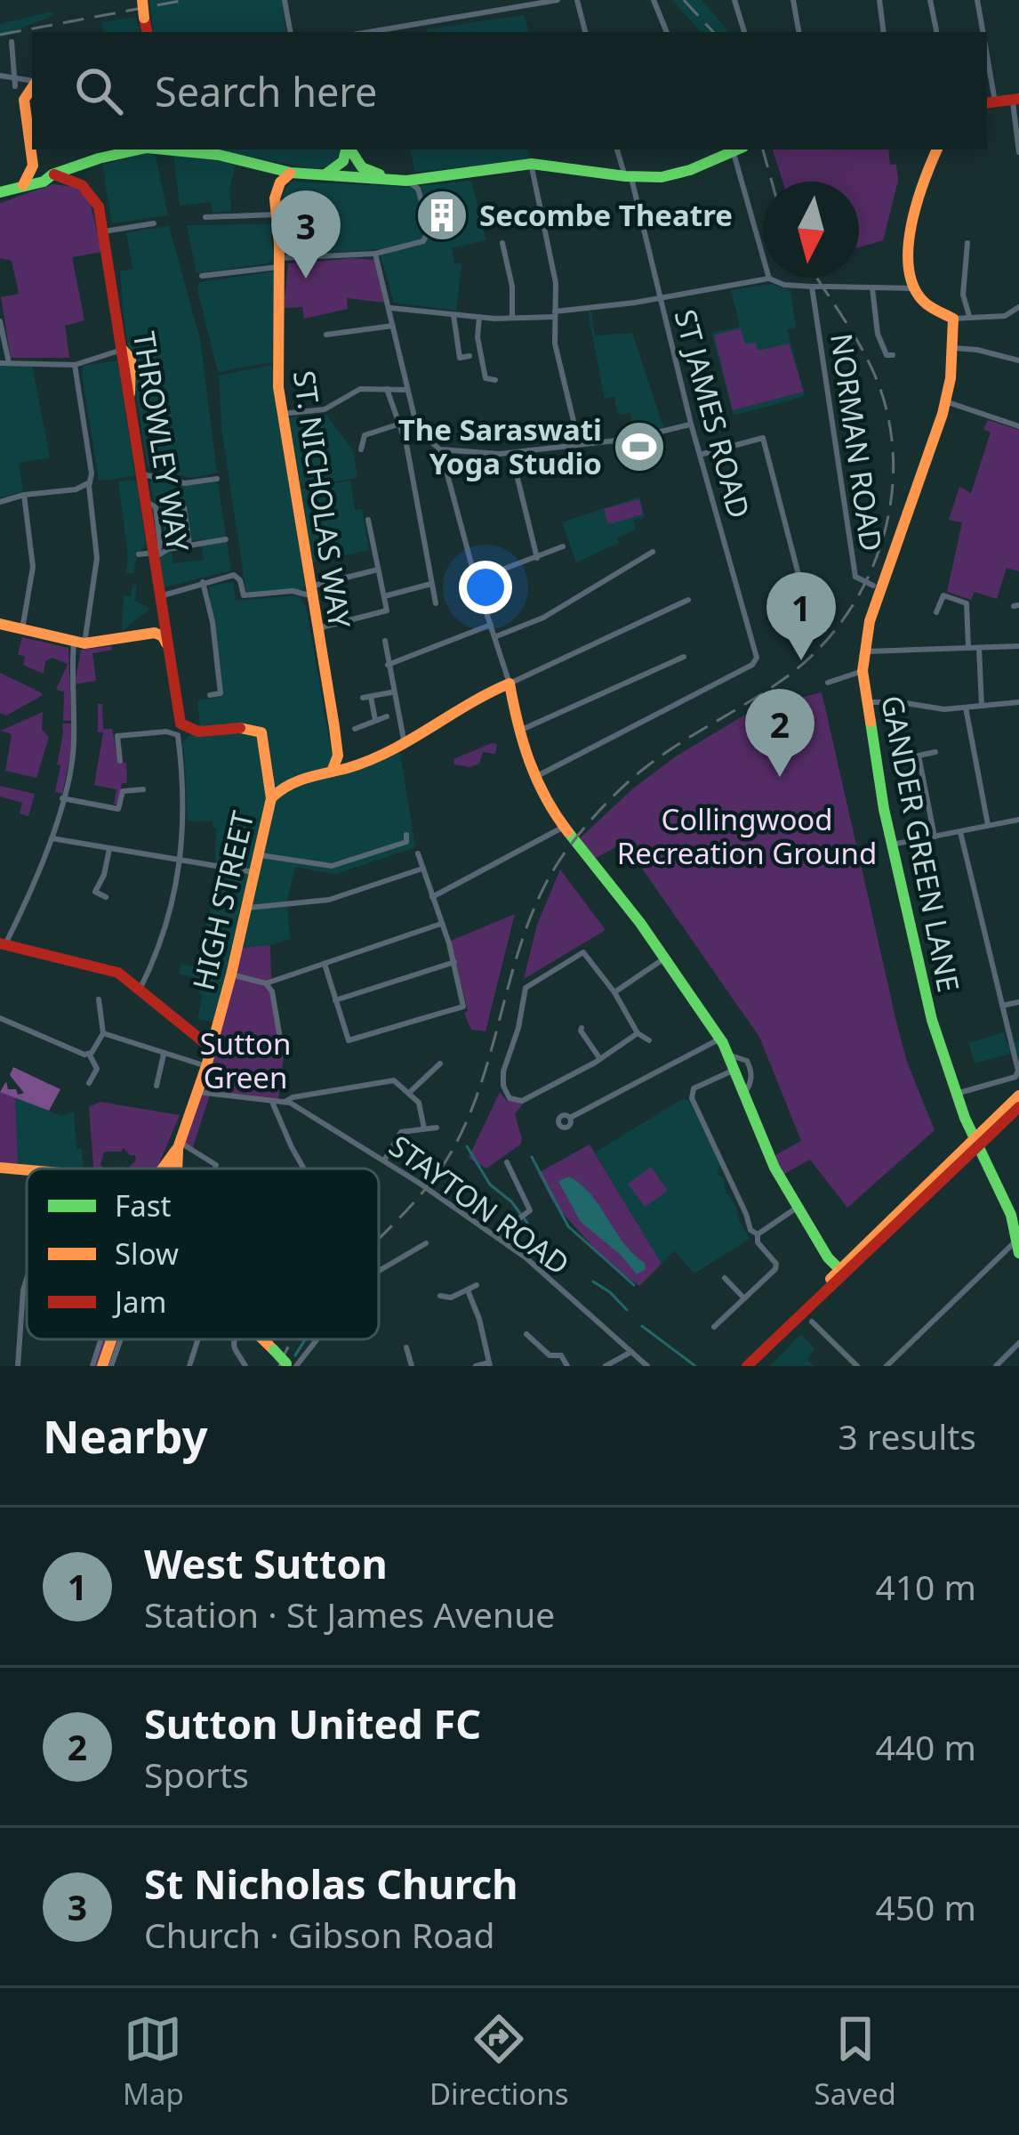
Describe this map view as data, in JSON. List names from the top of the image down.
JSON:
{
  "streets": {
    "main road": [
      "THROWLEY WAY",
      "ST. NICHOLAS WAY",
      "GANDER GREEN LANE",
      "HIGH STREET"
    ],
    "street": ["ST JAMES ROAD", "NORMAN ROAD", "STAYTON ROAD"]
  },
  "crossings": [
    ["THROWLEY WAY", "HIGH STREET"],
    ["NORMAN ROAD", "GANDER GREEN LANE"]
  ],
  "parks": ["Collingwood Recreation Ground", "Sutton Green"],
  "places": {
    "building": ["Secombe Theatre"],
    "sports": ["The Saraswati Yoga Studio"]
  },
  "legend": ["Fast", "Slow", "Jam"],
  "north": "bottom",
  "page": {
    "search": "Search here",
    "pins": ["3", "1", "2"],
    "heading": ["Nearby", "3 results"],
    "list": [
      {
        "mark": "1",
        "name": "West Sutton",
        "note": "Station · St James Avenue",
        "value": "410 m"
      },
      {
        "mark": "2",
        "name": "Sutton United FC",
        "note": "Sports",
        "value": "440 m"
      },
      {
        "mark": "3",
        "name": "St Nicholas Church",
        "note": "Church · Gibson Road",
        "value": "450 m"
      }
    ],
    "nav": ["Map", "Directions", "Saved"]
  }
}
